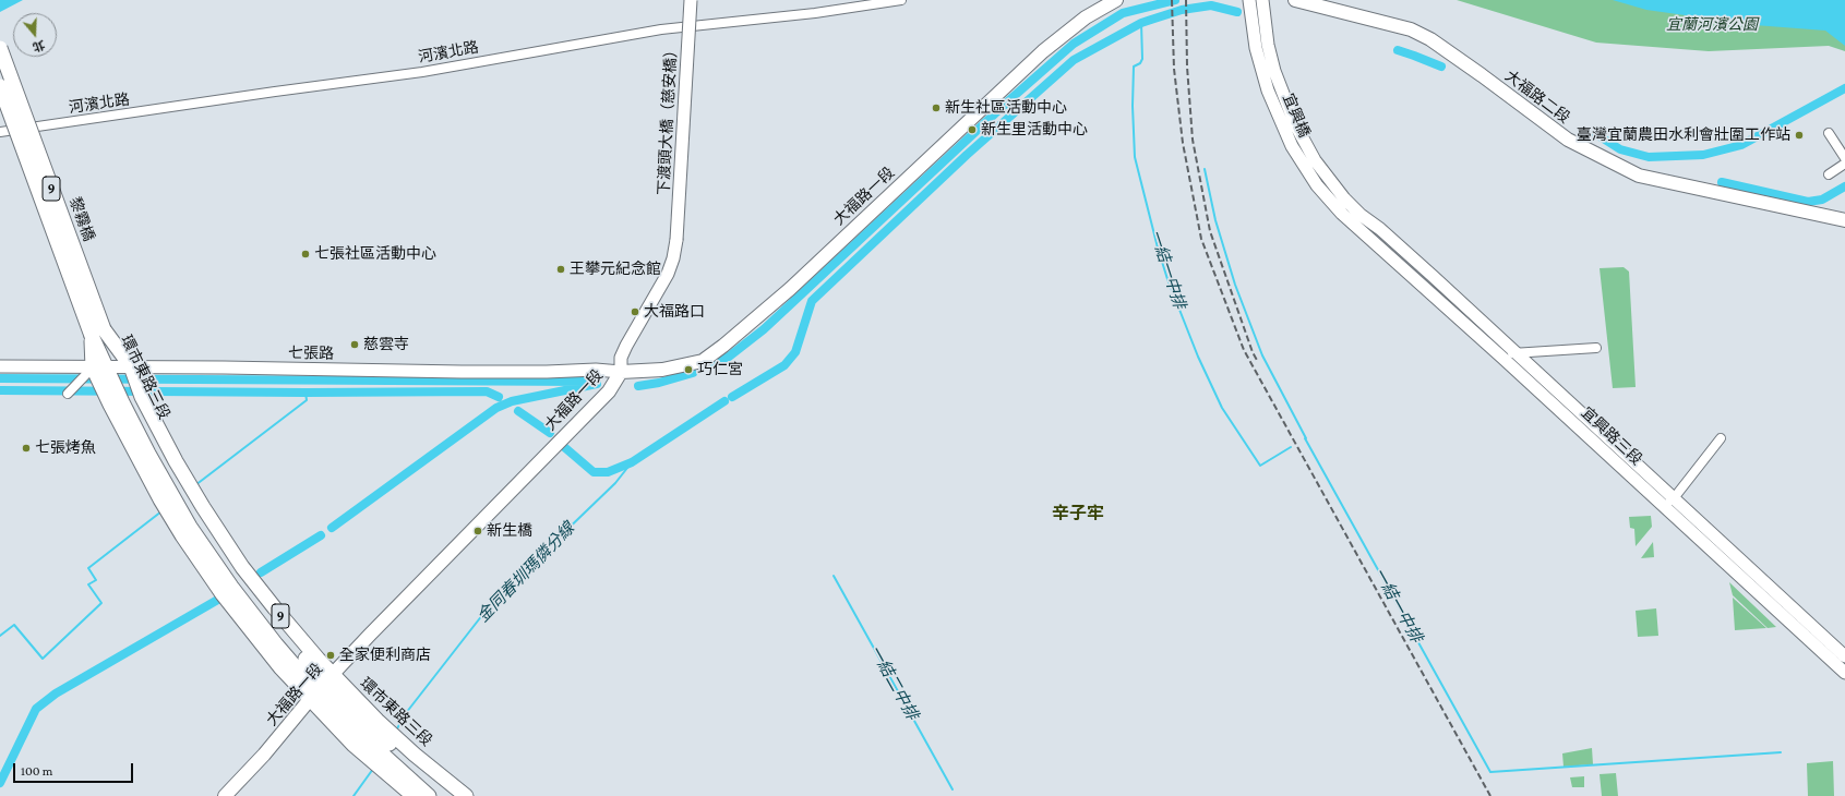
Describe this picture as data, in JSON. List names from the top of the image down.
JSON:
{
  "streets": {
    "main road": [
      "大福路二段",
      "9",
      "大福路一段",
      "黎霧橋",
      "環市東路三段"
    ],
    "street": [
      "河濱北路",
      "宜興橋",
      "下渡頭大橋（慈安橋）",
      "七張路",
      "宜興路三段"
    ]
  },
  "crossings": [
    ["宜興橋", "宜興路三段"],
    ["下渡頭大橋（慈安橋）", "大福路一段"],
    ["下渡頭大橋（慈安橋）", "七張路"],
    ["大福路一段", "七張路"],
    ["大福路一段", "環市東路三段"],
    ["黎霧橋", "環市東路三段"],
    ["七張路", "環市東路三段"]
  ],
  "districts": ["辛子牢"],
  "water": ["一結一中排", "金同春圳瑪僯分線", "一結二中排"],
  "parks": ["宜蘭河濱公園"],
  "places": [
    "新生社區活動中心",
    "新生里活動中心",
    "臺灣宜蘭農田水利會壯圍工作站",
    "七張社區活動中心",
    "王攀元紀念館",
    "大福路口",
    "慈雲寺",
    "巧仁宮",
    "七張烤魚",
    "新生橋",
    "全家便利商店"
  ],
  "scale_bar": "100 m",
  "north": "bottom"
}
